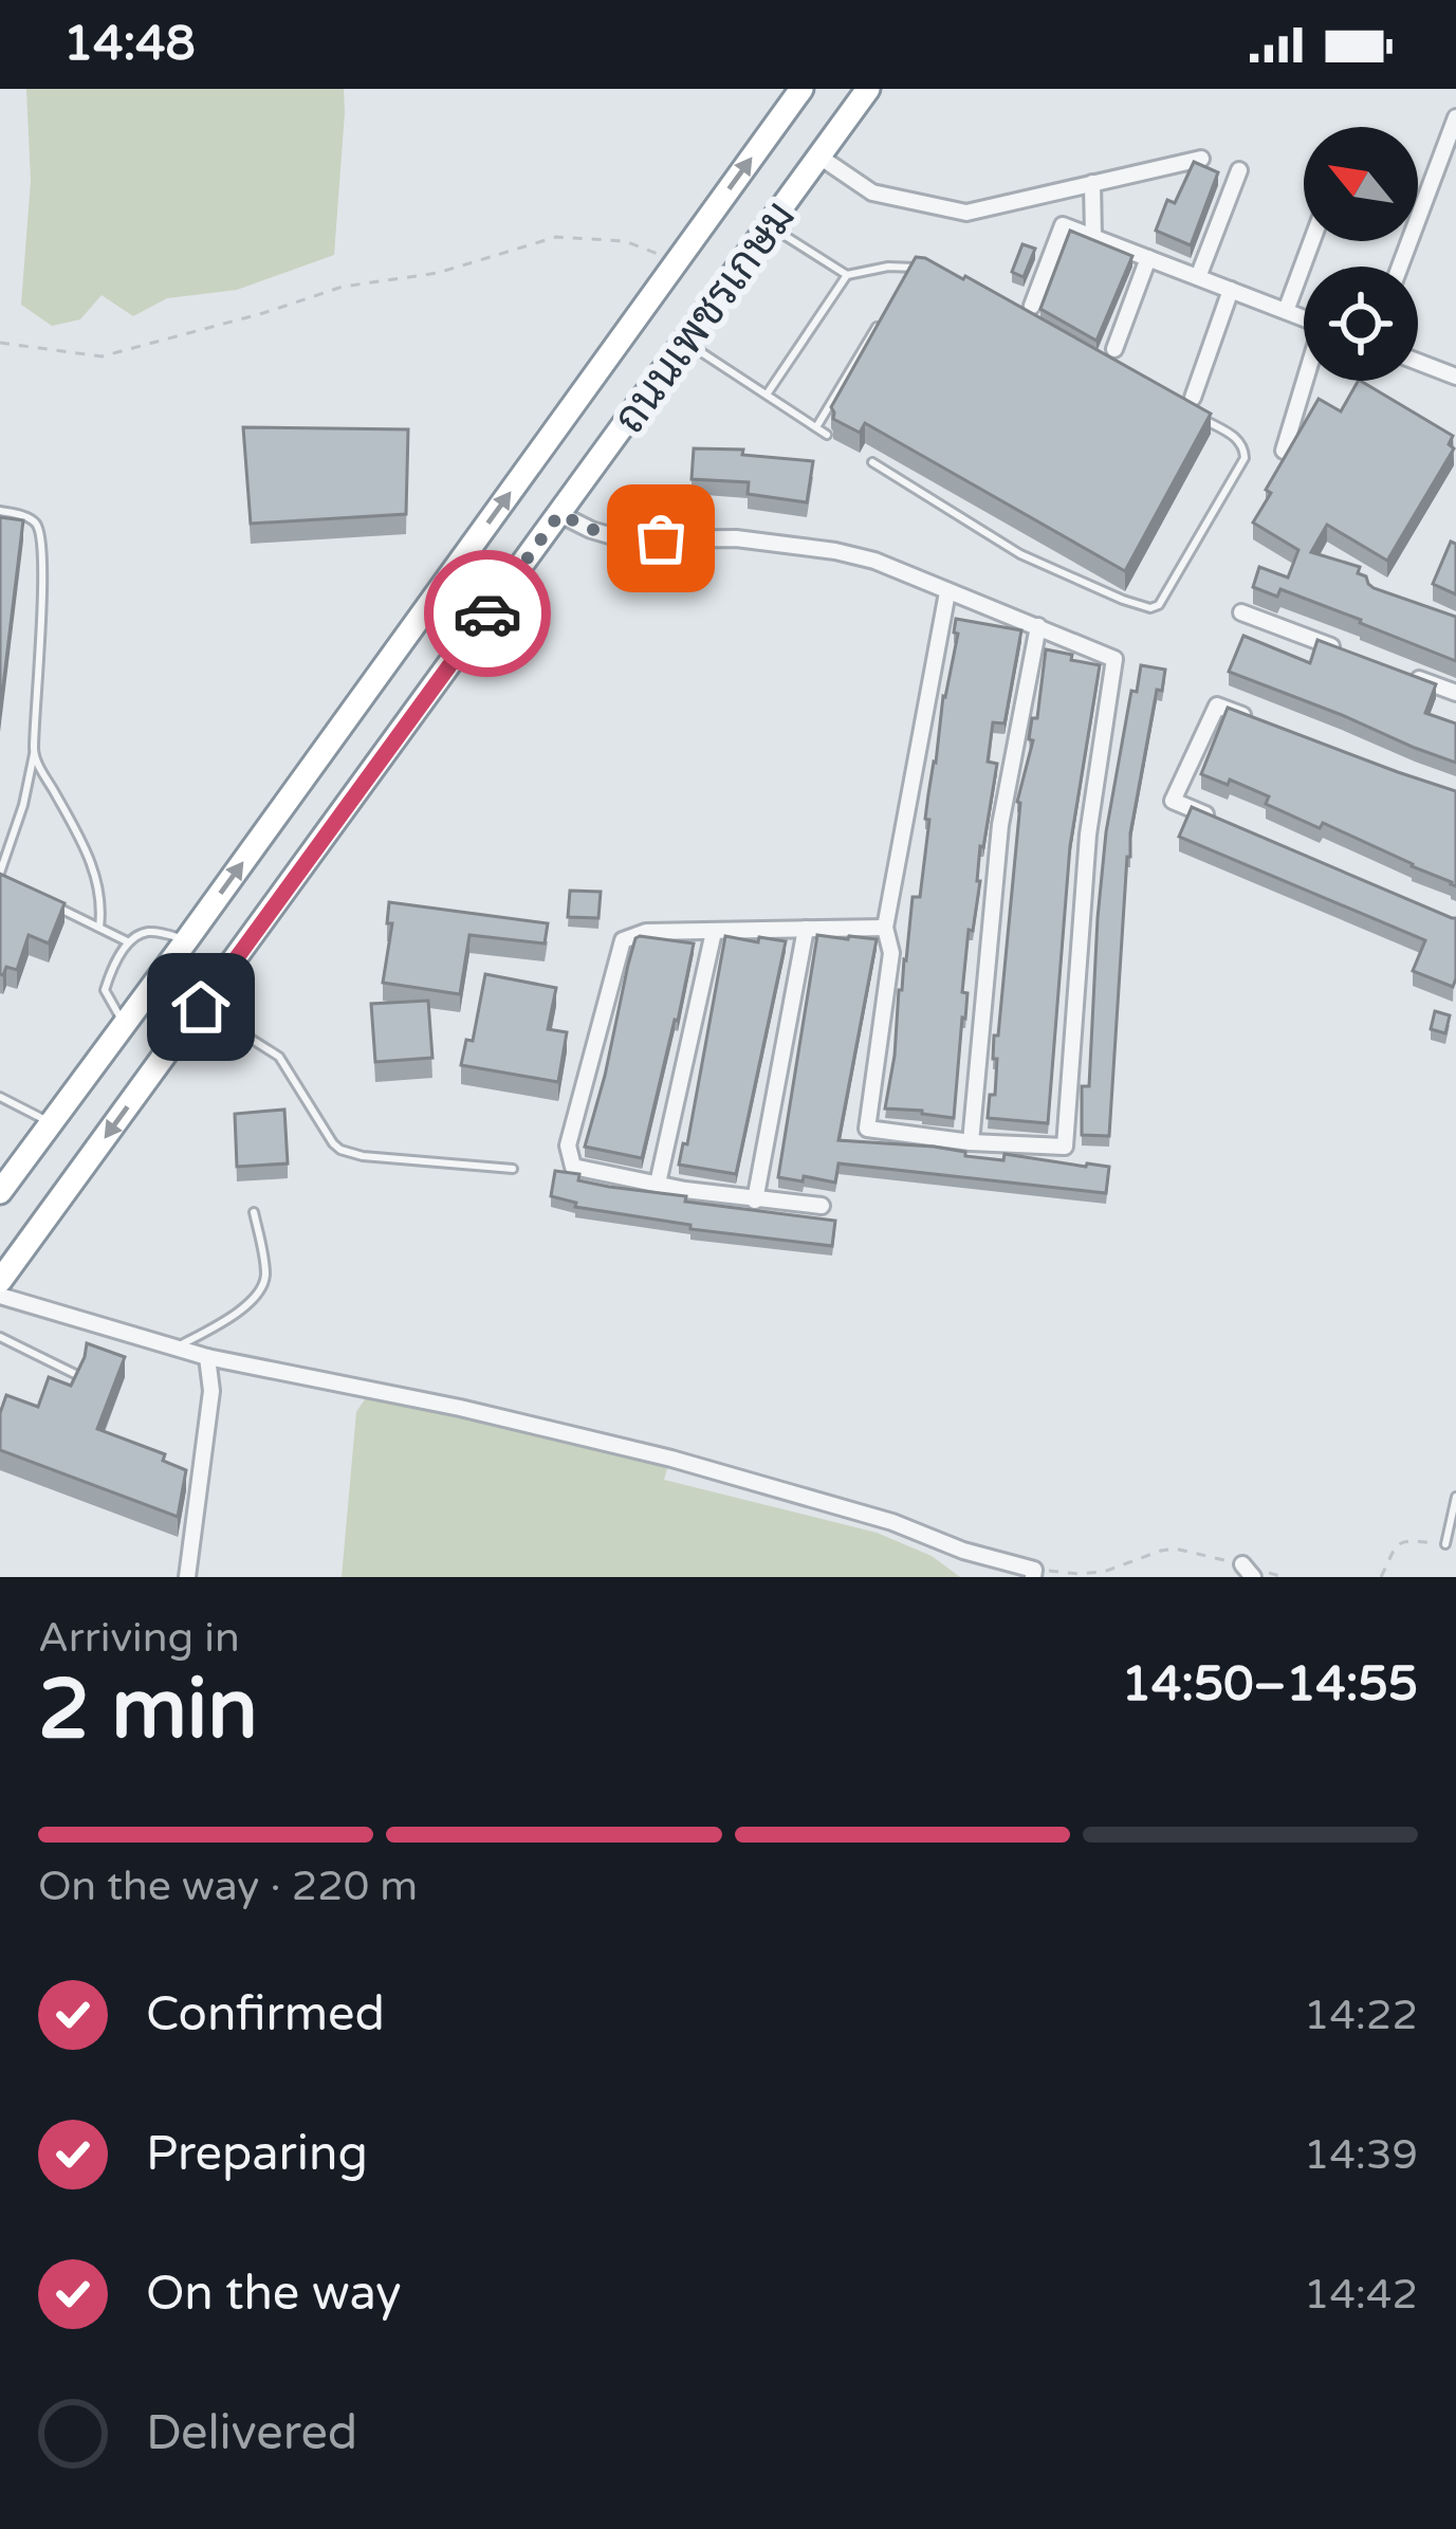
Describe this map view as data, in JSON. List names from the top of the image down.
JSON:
{
  "streets": {
    "highway": ["ถนนเพชรเกษม"]
  },
  "north": "top left",
  "page": {
    "status": "14:48",
    "heading": ["2 min", "Arriving in", "14:50–14:55"],
    "bar": "On the way · 220 m",
    "list": [
      ["Confirmed", "14:22"],
      ["Preparing", "14:39"],
      ["On the way", "14:42"],
      "Delivered"
    ]
  }
}
